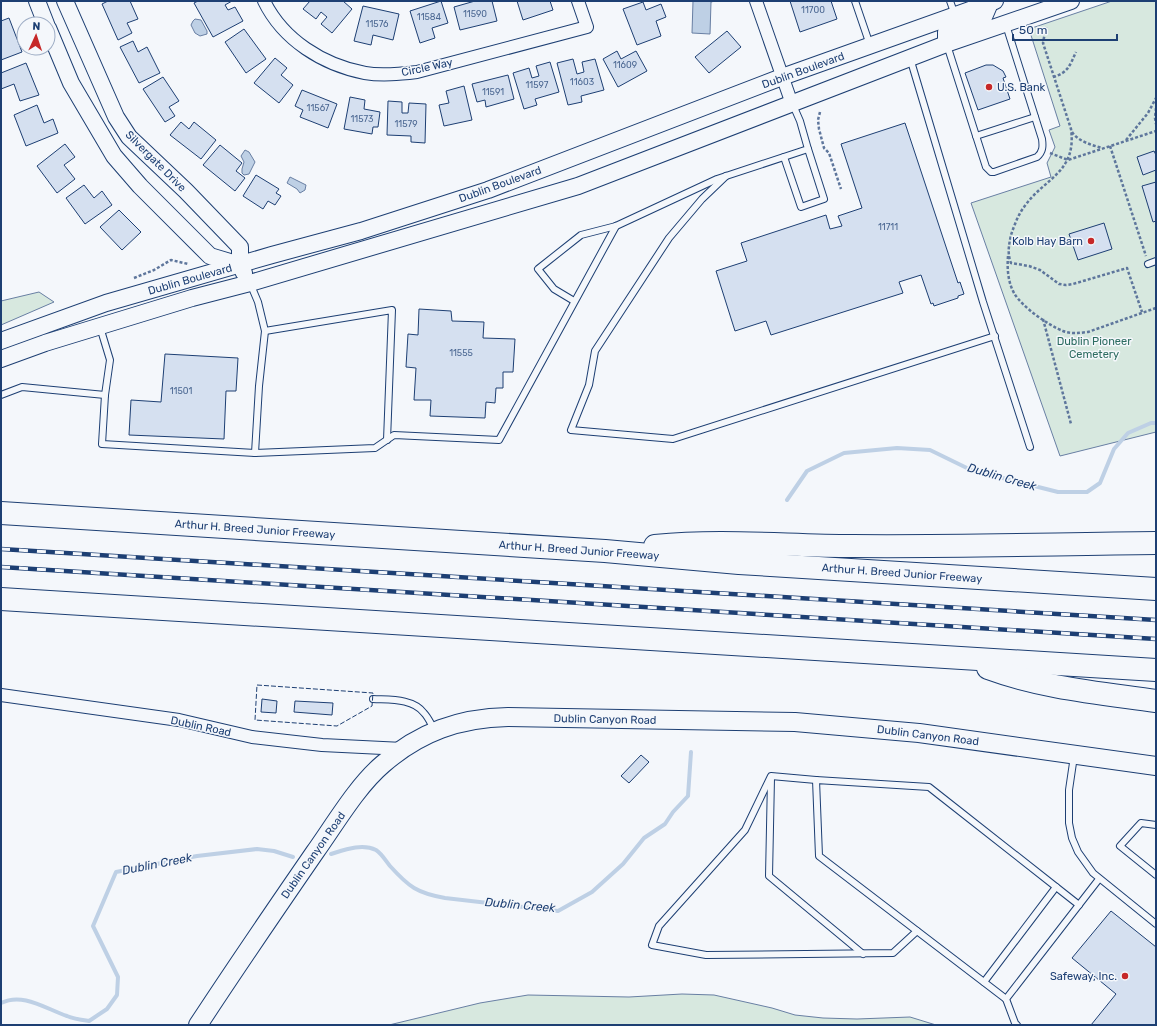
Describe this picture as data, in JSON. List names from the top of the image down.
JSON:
{
  "streets": {
    "highway": ["Arthur H. Breed Junior Freeway"],
    "main road": ["Dublin Canyon Road"],
    "street": [
      "Circle Way",
      "Dublin Boulevard",
      "Silvergate Drive",
      "Dublin Road"
    ]
  },
  "crossings": [
    ["Dublin Boulevard", "Silvergate Drive"],
    ["Dublin Canyon Road", "Dublin Road"]
  ],
  "water": ["Dublin Creek"],
  "parks": ["Dublin Pioneer Cemetery"],
  "places": ["U.S. Bank", "Kolb Hay Barn", "Safeway, Inc."],
  "house_numbers": [
    "11700",
    "11590",
    "11584",
    "11576",
    "11609",
    "11603",
    "11597",
    "11591",
    "11567",
    "11573",
    "11579",
    "11711",
    "11555",
    "11501"
  ],
  "scale_bar": "50 m",
  "north": "top"
}
